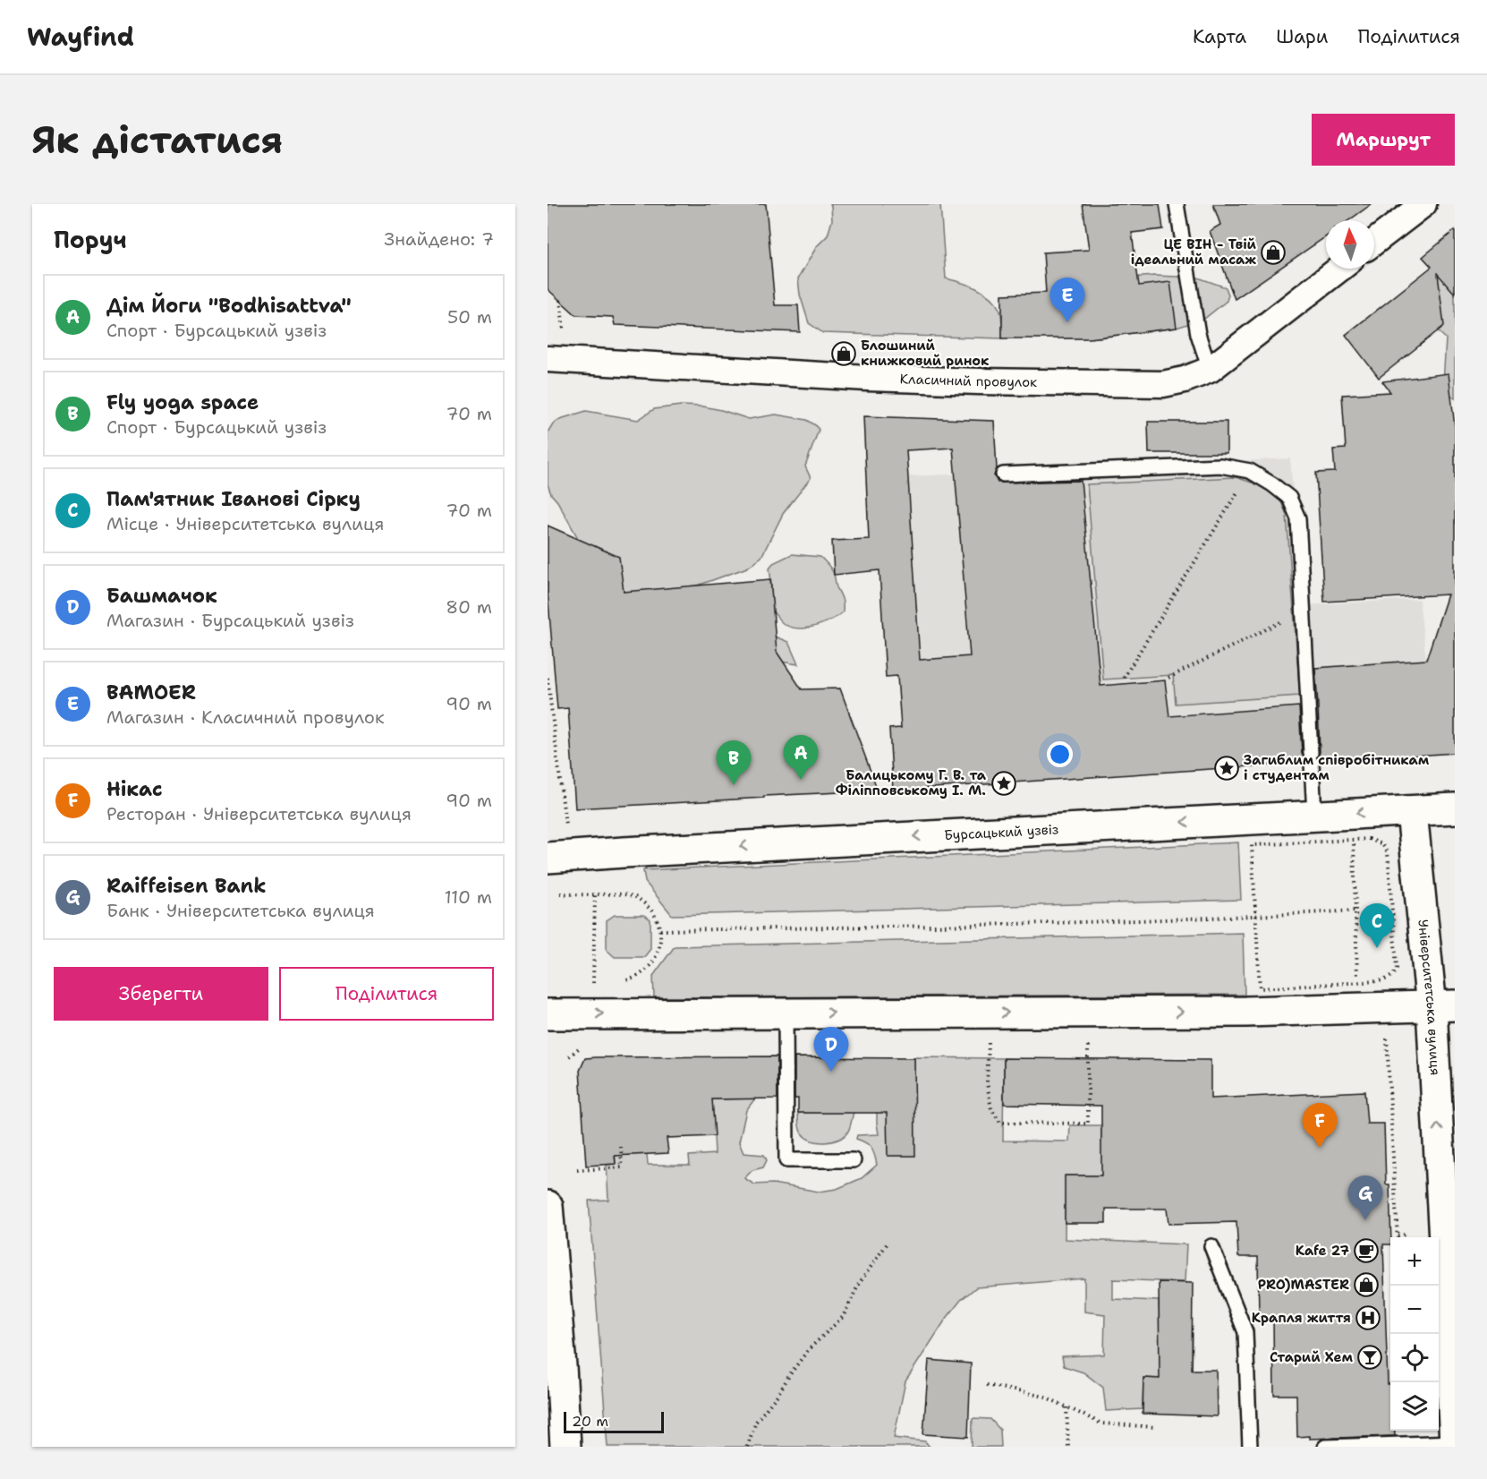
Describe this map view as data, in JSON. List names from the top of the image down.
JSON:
{
  "streets": {
    "street": ["Класичний провулок", "Бурсацький узвіз", "Університетська вулиця"]
  },
  "crossings": [
    ["Бурсацький узвіз", "Університетська вулиця"]
  ],
  "one_way": ["Університетська вулиця"],
  "places": {
    "shop": ["ЦЕ ВІН - Твій ідеальний масаж", "Блошиний книжковий ринок", "PRO)MASTER"],
    "place": ["Загиблим співробітникам і студентам", "Балицькому Г. В. та Філіпповському І. М."],
    "cafe": ["Kafe 27"],
    "hospital": ["Крапля життя"],
    "bar": ["Старий Хем"]
  },
  "scale_bar": "20 m",
  "north": "top",
  "page": {
    "header": "Wayfind",
    "nav": ["Карта", "Шари", "Поділитися"],
    "buttons": [
      "Маршрут",
      ["Зберегти", "Поділитися"]
    ],
    "title": "Як дістатися",
    "heading": ["Поруч", "Знайдено: 7"],
    "list": [
      {
        "mark": "A",
        "name": "Дім Йоги \"Bodhisattva\"",
        "note": "Спорт · Бурсацький узвіз",
        "value": "50 m"
      },
      {
        "mark": "B",
        "name": "Fly yoga space",
        "note": "Спорт · Бурсацький узвіз",
        "value": "70 m"
      },
      {
        "mark": "C",
        "name": "Пам'ятник Іванові Сірку",
        "note": "Місце · Університетська вулиця",
        "value": "70 m"
      },
      {
        "mark": "D",
        "name": "Башмачок",
        "note": "Магазин · Бурсацький узвіз",
        "value": "80 m"
      },
      {
        "mark": "E",
        "name": "BAMOER",
        "note": "Магазин · Класичний провулок",
        "value": "90 m"
      },
      {
        "mark": "F",
        "name": "Нікас",
        "note": "Ресторан · Університетська вулиця",
        "value": "90 m"
      },
      {
        "mark": "G",
        "name": "Raiffeisen Bank",
        "note": "Банк · Університетська вулиця",
        "value": "110 m"
      }
    ],
    "pins": [
      "E",
      "A",
      "B",
      "C",
      "D",
      "F",
      "G"
    ],
    "map_buttons": ["+", "−"],
    "scale": "20 m"
  }
}
